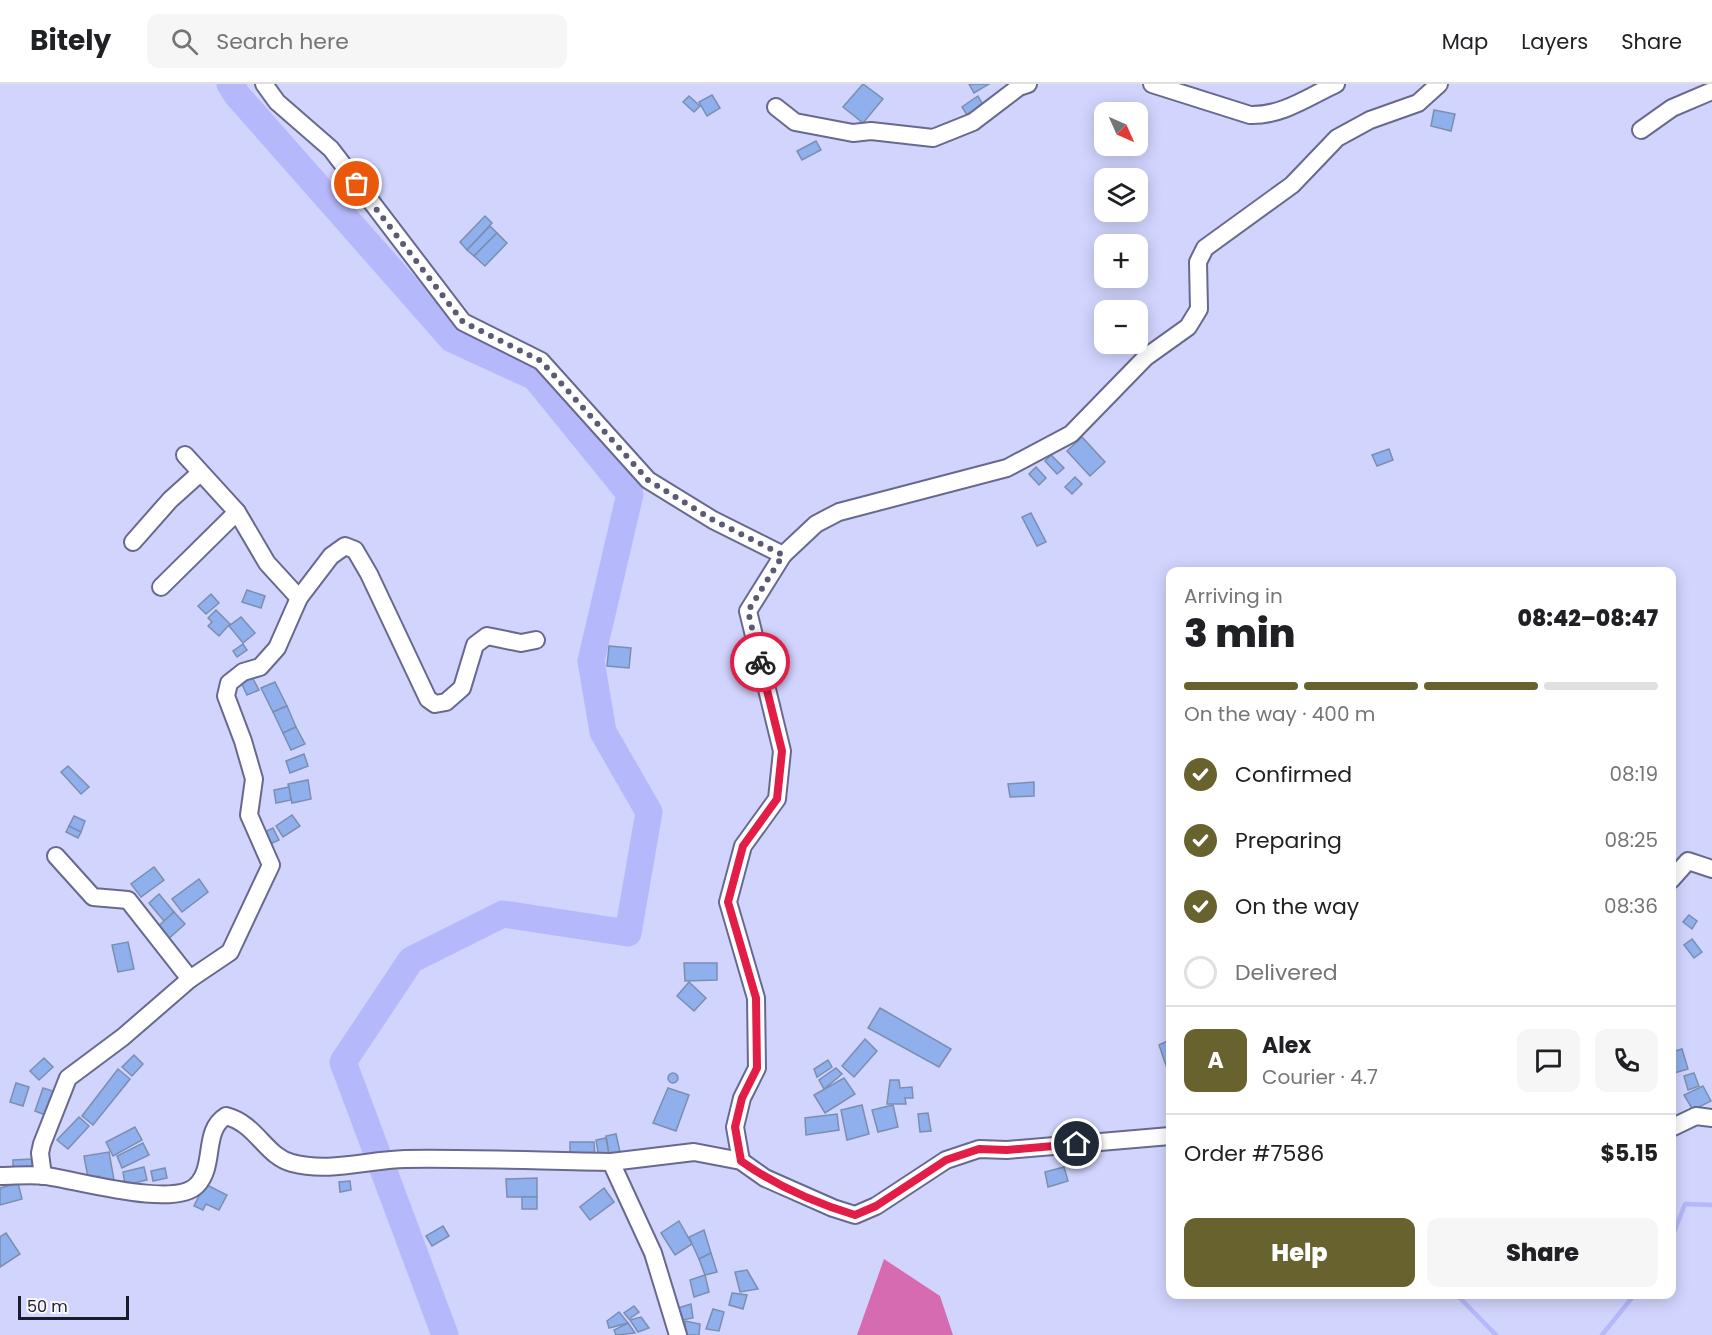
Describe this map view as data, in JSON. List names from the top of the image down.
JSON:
{
  "scale_bar": "50 m",
  "north": "bottom right",
  "page": {
    "header": "Bitely",
    "search": "Search here",
    "nav": ["Map", "Layers", "Share"],
    "map_buttons": ["+", "−"],
    "heading": ["3 min", "Arriving in", "08:42–08:47"],
    "panel": [
      "Alex",
      "Courier · 4.7",
      "Order #7586",
      "$5.15"
    ],
    "bar": "On the way · 400 m",
    "list": [
      ["Confirmed", "08:19"],
      ["Preparing", "08:25"],
      ["On the way", "08:36"],
      "Delivered"
    ],
    "round": "A",
    "buttons": ["Help", "Share"],
    "scale": "50 m"
  }
}
